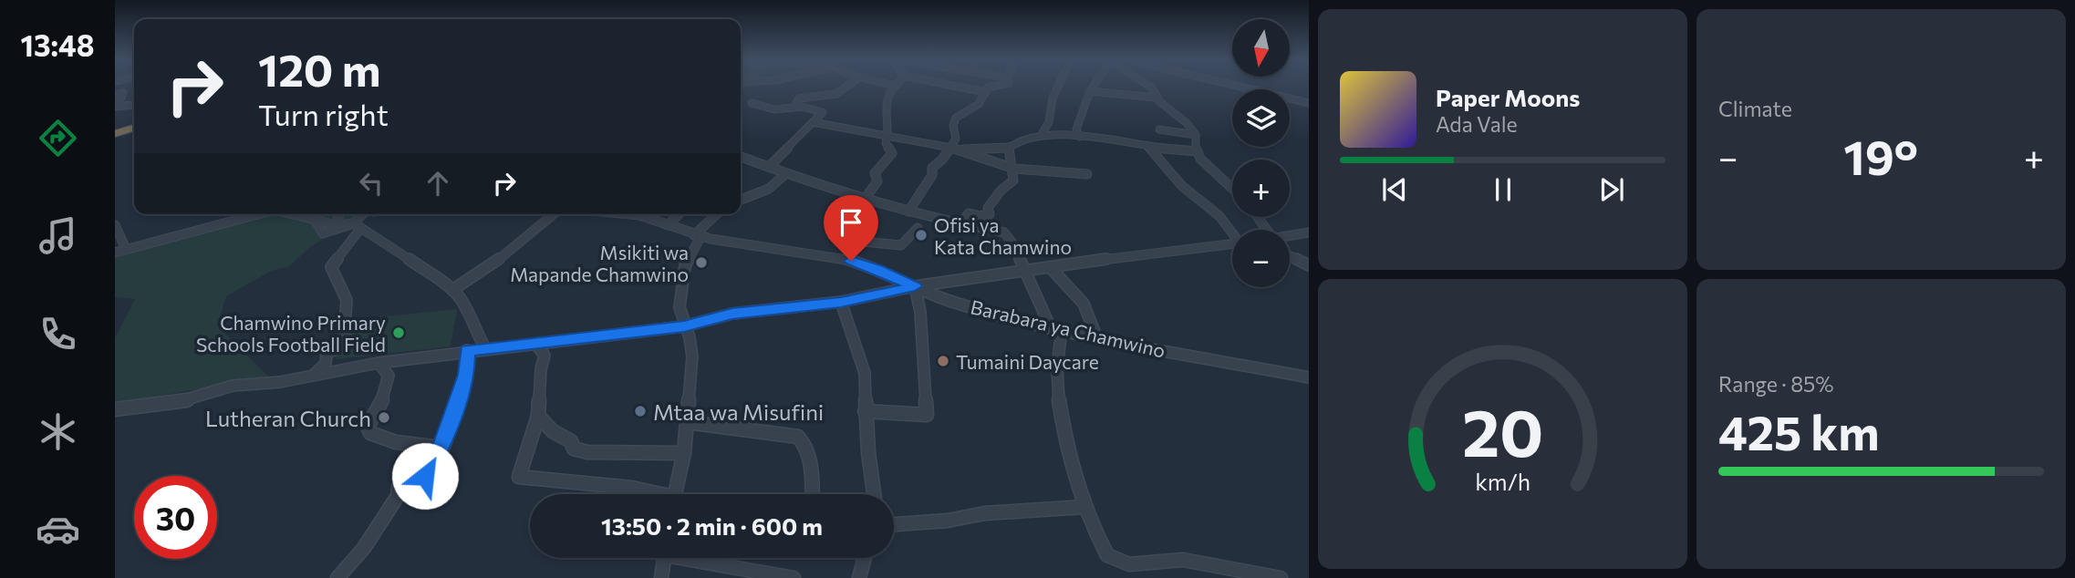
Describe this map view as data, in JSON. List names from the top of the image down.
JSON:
{
  "streets": {
    "street": ["Barabara ya Chamwino"]
  },
  "places": [
    "Ofisi ya Kata Chamwino",
    "Msikiti wa Mapande Chamwino",
    "Chamwino Primary Schools Football Field",
    "Tumaini Daycare",
    "Mtaa wa Misufini",
    "Lutheran Church"
  ],
  "north": "bottom",
  "page": {
    "tabs": "13:48",
    "tile": [
      "Climate",
      ["Range · 85%", "425 km"]
    ],
    "map_buttons": ["+", "−"],
    "turn": ["120 m", "Turn right"],
    "song": ["Paper Moons", "Ada Vale"],
    "heat": ["−", "19°", "+"],
    "limit": "30",
    "trip": "13:50 · 2 min · 600 m",
    "gauge": ["20", "km/h"]
  }
}
